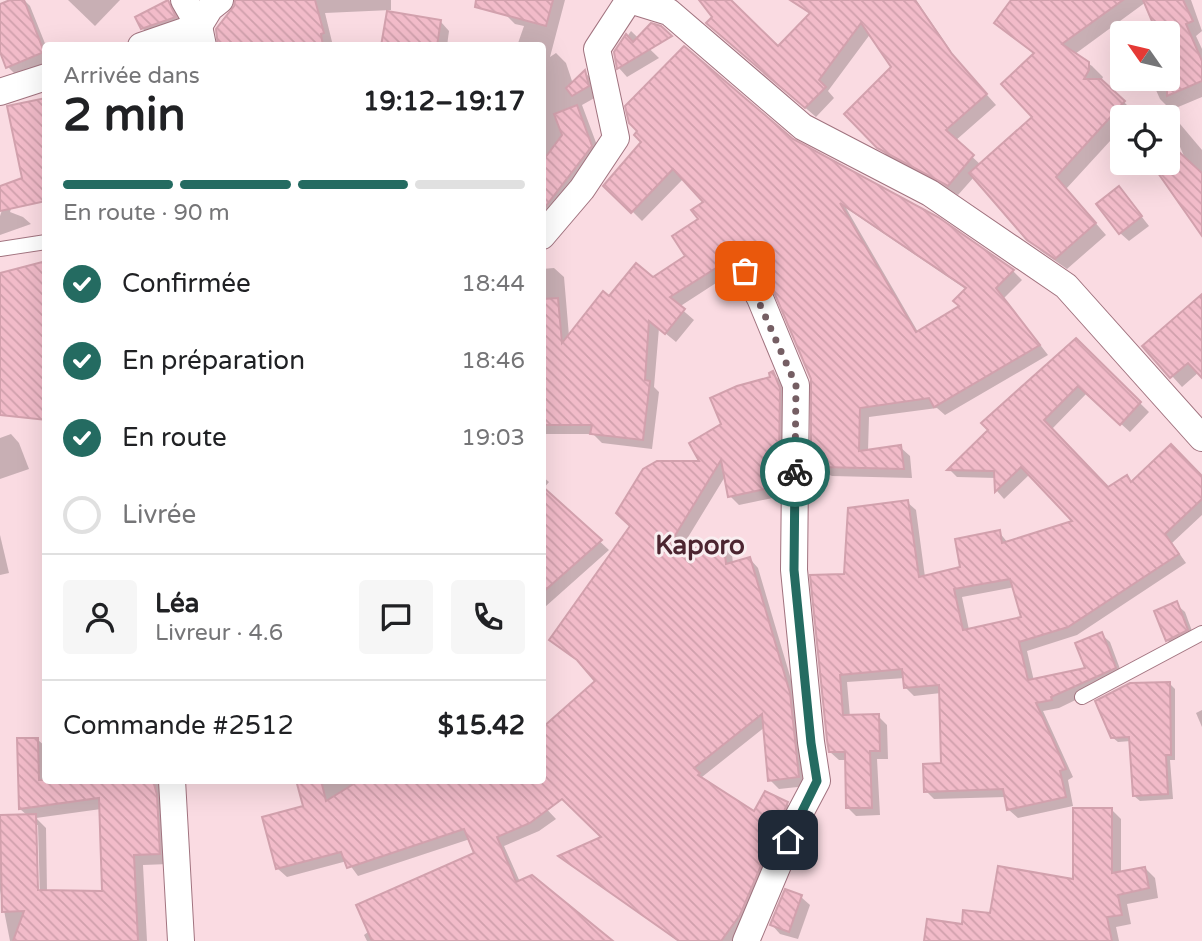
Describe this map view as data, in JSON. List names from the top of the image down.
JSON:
{
  "districts": ["Kaporo"],
  "north": "top left",
  "page": {
    "heading": ["2 min", "Arrivée dans", "19:12–19:17"],
    "panel": [
      "Léa",
      "Livreur · 4.6",
      "Commande #2512",
      "$15.42"
    ],
    "bar": "En route · 90 m",
    "list": [
      ["Confirmée", "18:44"],
      ["En préparation", "18:46"],
      ["En route", "19:03"],
      "Livrée"
    ]
  }
}
